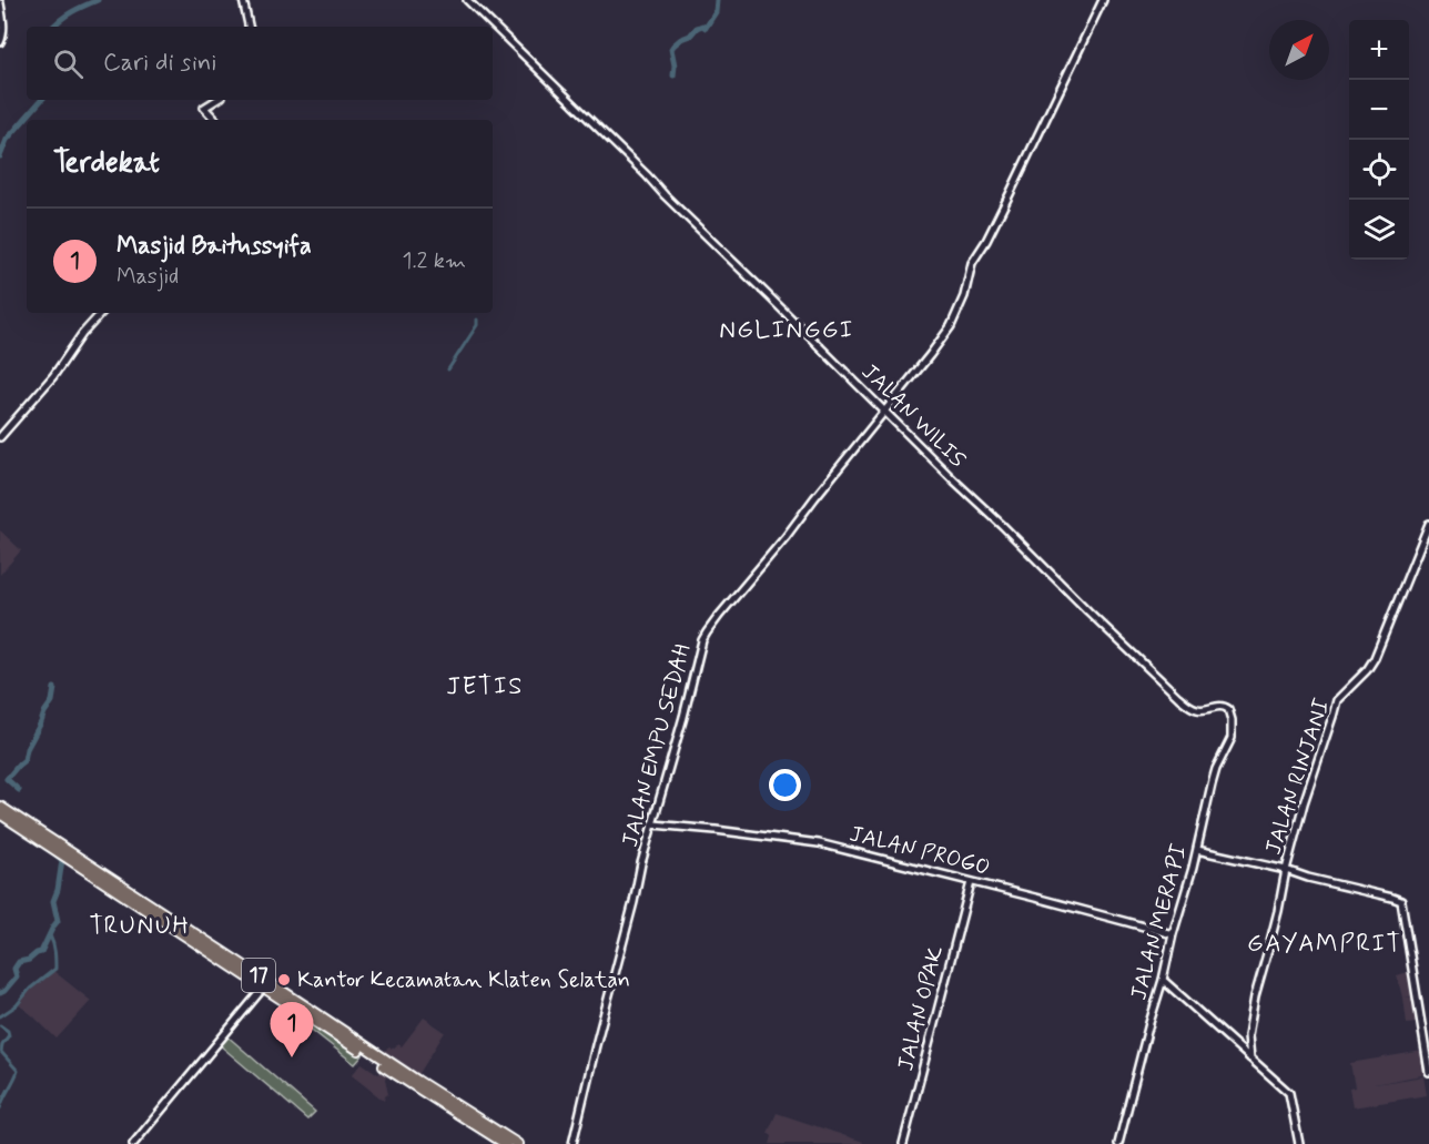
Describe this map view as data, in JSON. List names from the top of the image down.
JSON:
{
  "streets": {
    "highway": ["17"],
    "street": [
      "JALAN WILIS",
      "JALAN EMPU SEDAH",
      "JALAN RINJANI",
      "JALAN PROGO",
      "JALAN MERAPI",
      "JALAN OPAK"
    ]
  },
  "crossings": [
    ["JALAN WILIS", "JALAN EMPU SEDAH"],
    ["JALAN WILIS", "JALAN MERAPI"],
    ["JALAN EMPU SEDAH", "JALAN PROGO"],
    ["JALAN PROGO", "JALAN MERAPI"],
    ["JALAN PROGO", "JALAN OPAK"]
  ],
  "districts": [
    "NGLINGGI",
    "JETIS",
    "TRUNUH",
    "GAYAMPRIT"
  ],
  "places": ["Kantor Kecamatan Klaten Selatan"],
  "north": "top right",
  "page": {
    "map_buttons": ["+", "−"],
    "search": "Cari di sini",
    "heading": "Terdekat",
    "list": [
      {
        "mark": "1",
        "name": "Masjid Baitussyifa",
        "note": "Masjid",
        "value": "1.2 km"
      }
    ],
    "pins": "1"
  }
}
